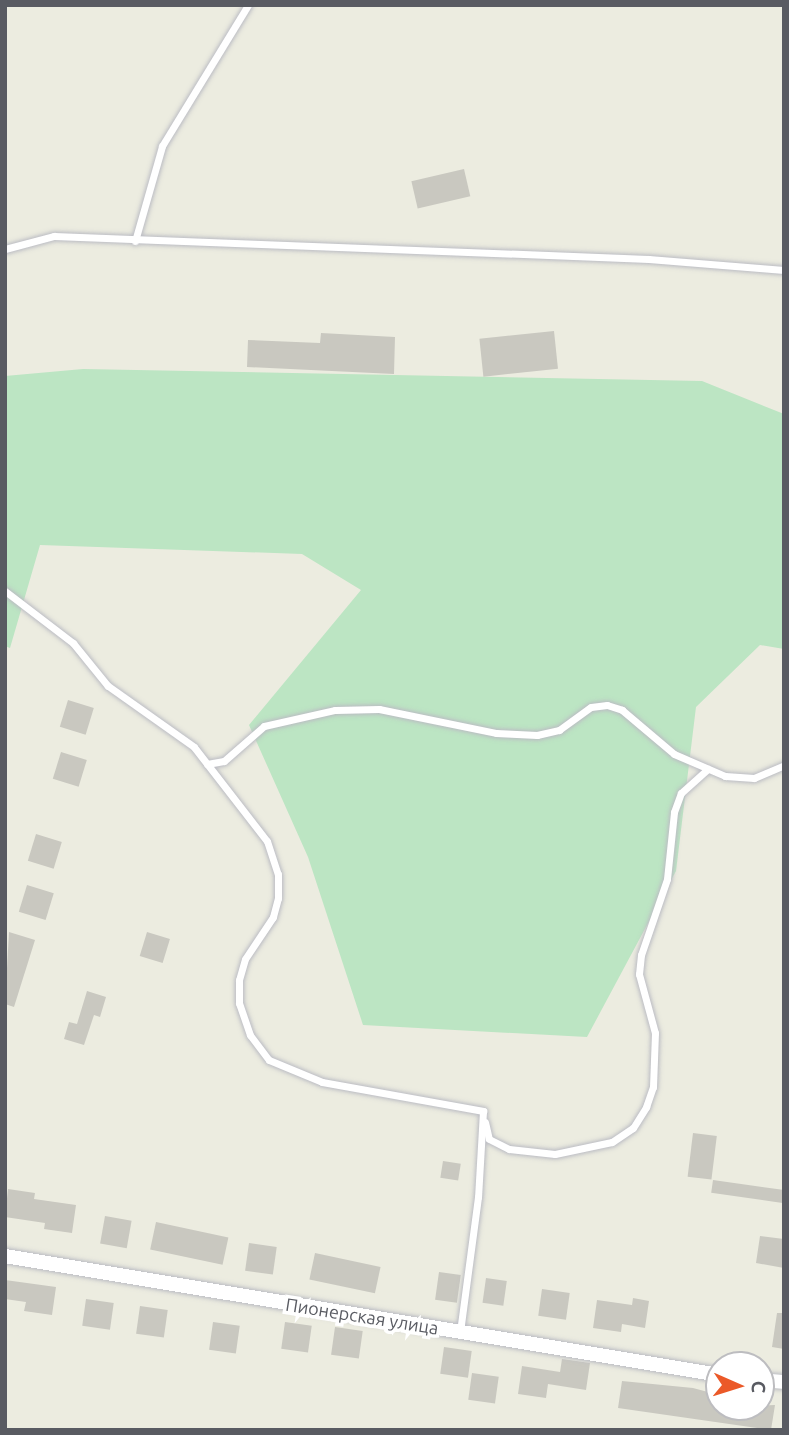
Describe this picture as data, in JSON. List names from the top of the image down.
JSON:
{
  "streets": {
    "street": ["Пионерская улица"]
  },
  "north": "right"
}
